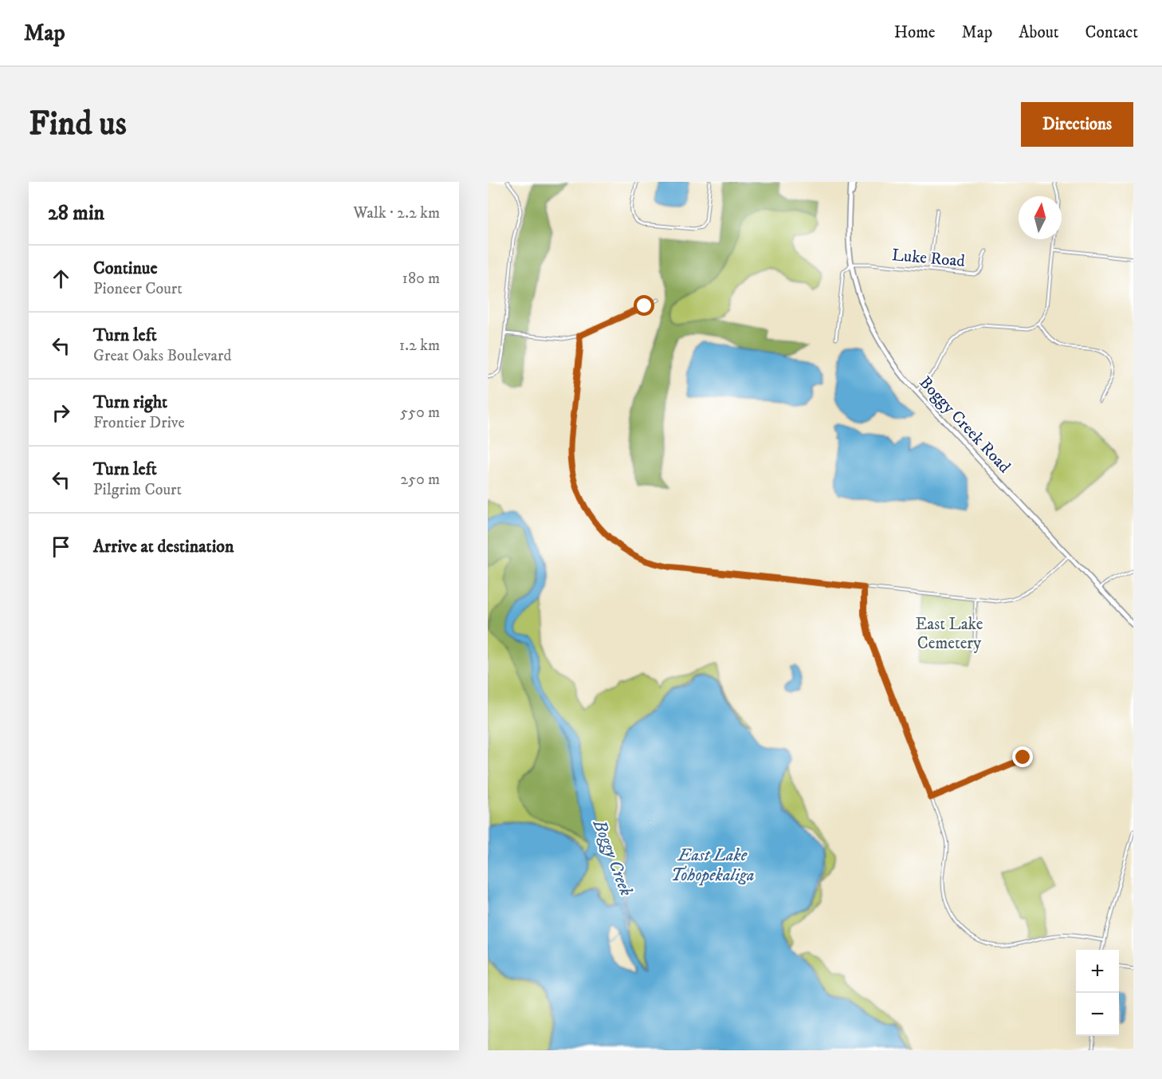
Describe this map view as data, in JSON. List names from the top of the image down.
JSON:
{
  "streets": {
    "main road": ["Boggy Creek Road"],
    "street": ["Luke Road"]
  },
  "crossings": [
    ["Luke Road", "Boggy Creek Road"]
  ],
  "water": ["East Lake Tohopekaliga", "Boggy Creek"],
  "parks": ["East Lake Cemetery"],
  "north": "top",
  "page": {
    "header": "Map",
    "nav": [
      "Home",
      "Map",
      "About",
      "Contact"
    ],
    "buttons": "Directions",
    "title": "Find us",
    "heading": ["28 min", "Walk · 2.2 km"],
    "list": [
      ["Continue", "Pioneer Court", "180 m"],
      ["Turn left", "Great Oaks Boulevard", "1.2 km"],
      ["Turn right", "Frontier Drive", "550 m"],
      ["Turn left", "Pilgrim Court", "250 m"],
      "Arrive at destination"
    ],
    "map_buttons": ["+", "−"]
  }
}
